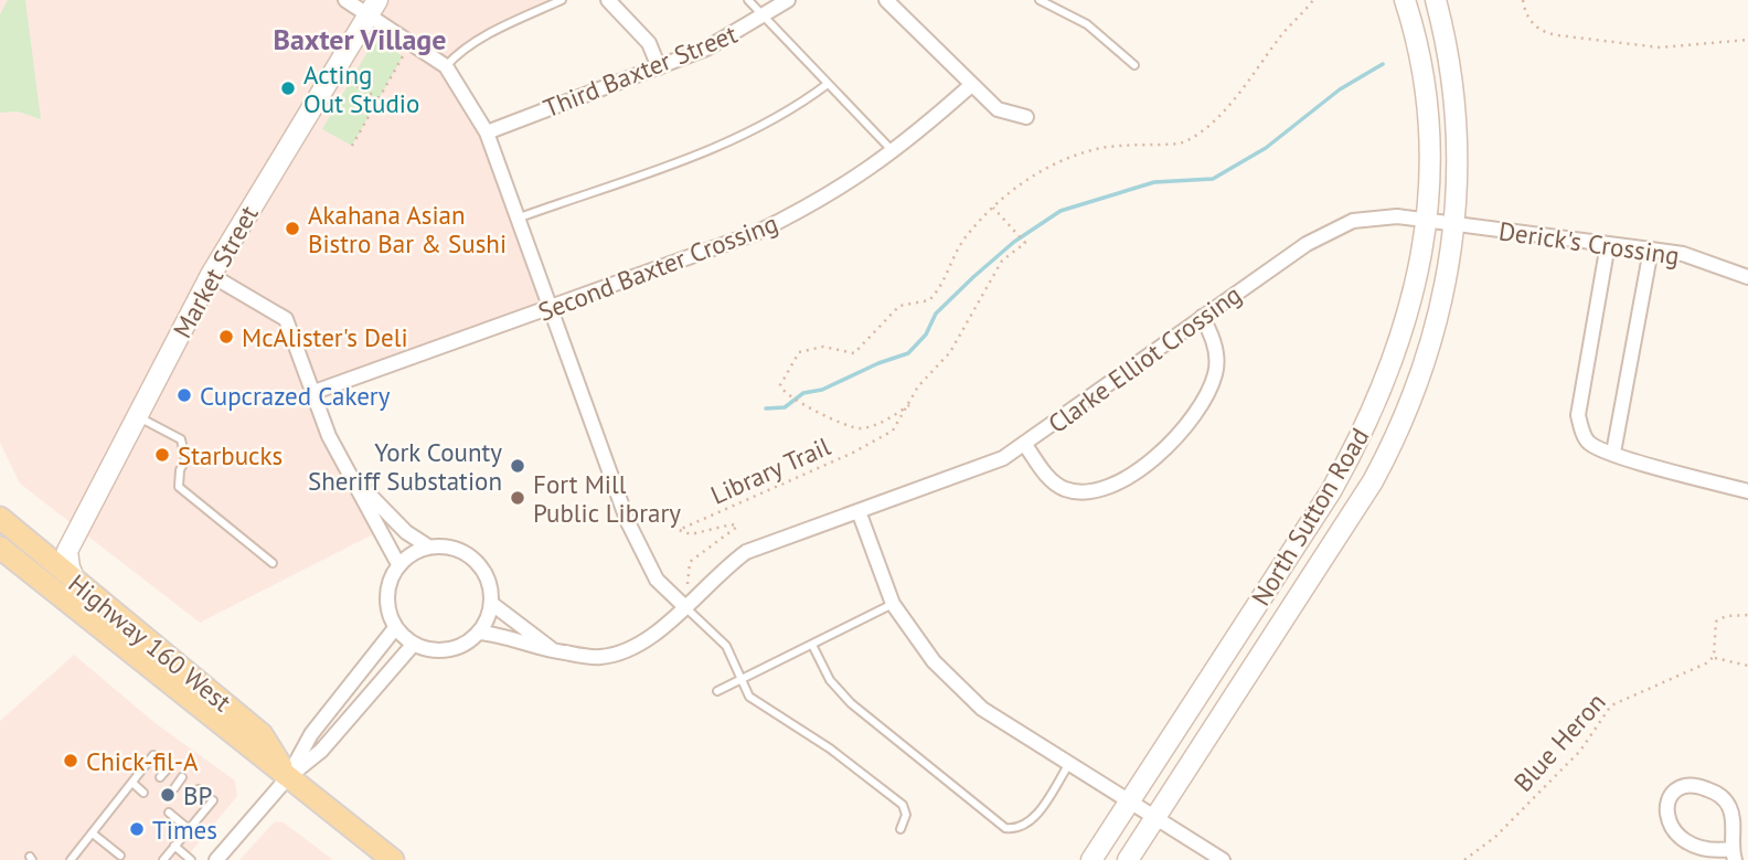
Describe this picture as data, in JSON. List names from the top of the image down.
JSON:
{
  "streets": {
    "main road": ["Market Street", "North Sutton Road", "Highway 160 West"],
    "street": [
      "Third Baxter Street",
      "Derick's Crossing",
      "Second Baxter Crossing",
      "Clarke Elliot Crossing"
    ],
    "path": ["Library Trail", "Blue Heron"]
  },
  "crossings": [
    ["Derick's Crossing", "Clarke Elliot Crossing"],
    ["Derick's Crossing", "North Sutton Road"],
    ["Clarke Elliot Crossing", "North Sutton Road"]
  ],
  "districts": ["Baxter Village"],
  "places": [
    "Acting Out Studio",
    "Akahana Asian Bistro Bar & Sushi",
    "McAlister's Deli",
    "Cupcrazed Cakery",
    "Starbucks",
    "York County Sheriff Substation",
    "Fort Mill Public Library",
    "Chick-fil-A",
    "BP",
    "Times"
  ]
}
